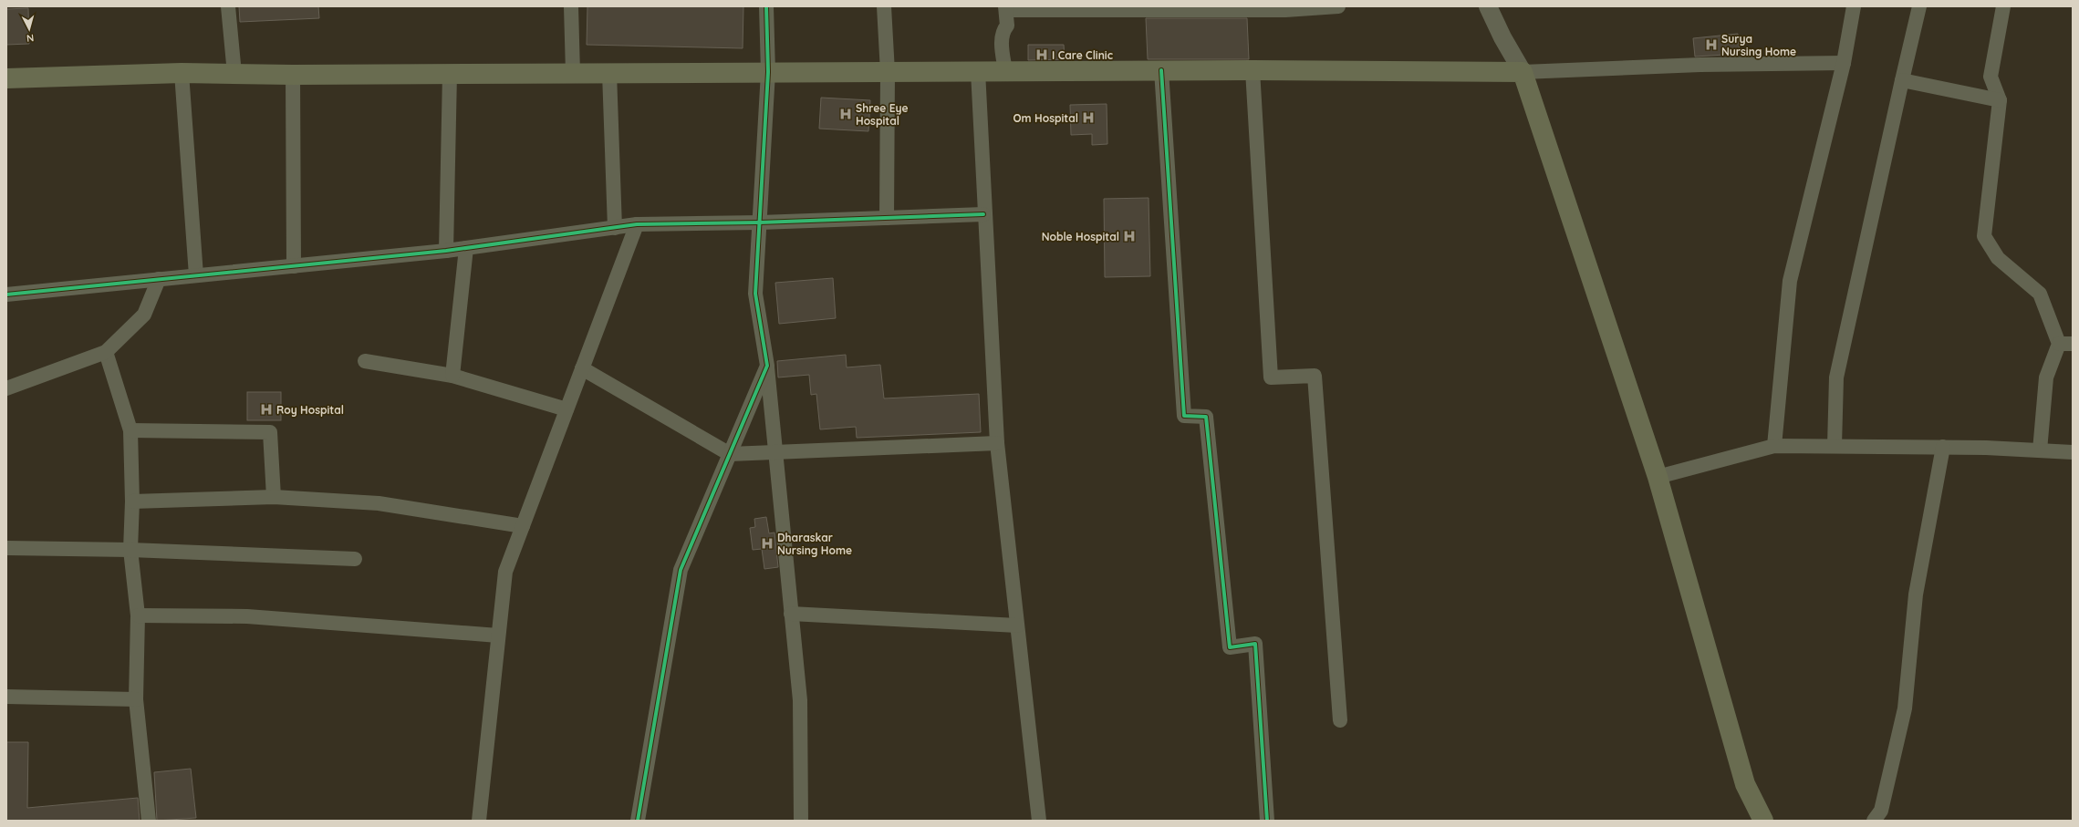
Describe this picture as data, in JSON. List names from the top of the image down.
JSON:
{
  "places": {
    "hospital": [
      "Surya Nursing Home",
      "I Care Clinic",
      "Shree Eye Hospital",
      "Om Hospital",
      "Noble Hospital",
      "Roy Hospital",
      "Dharaskar Nursing Home"
    ]
  },
  "north": "bottom"
}
